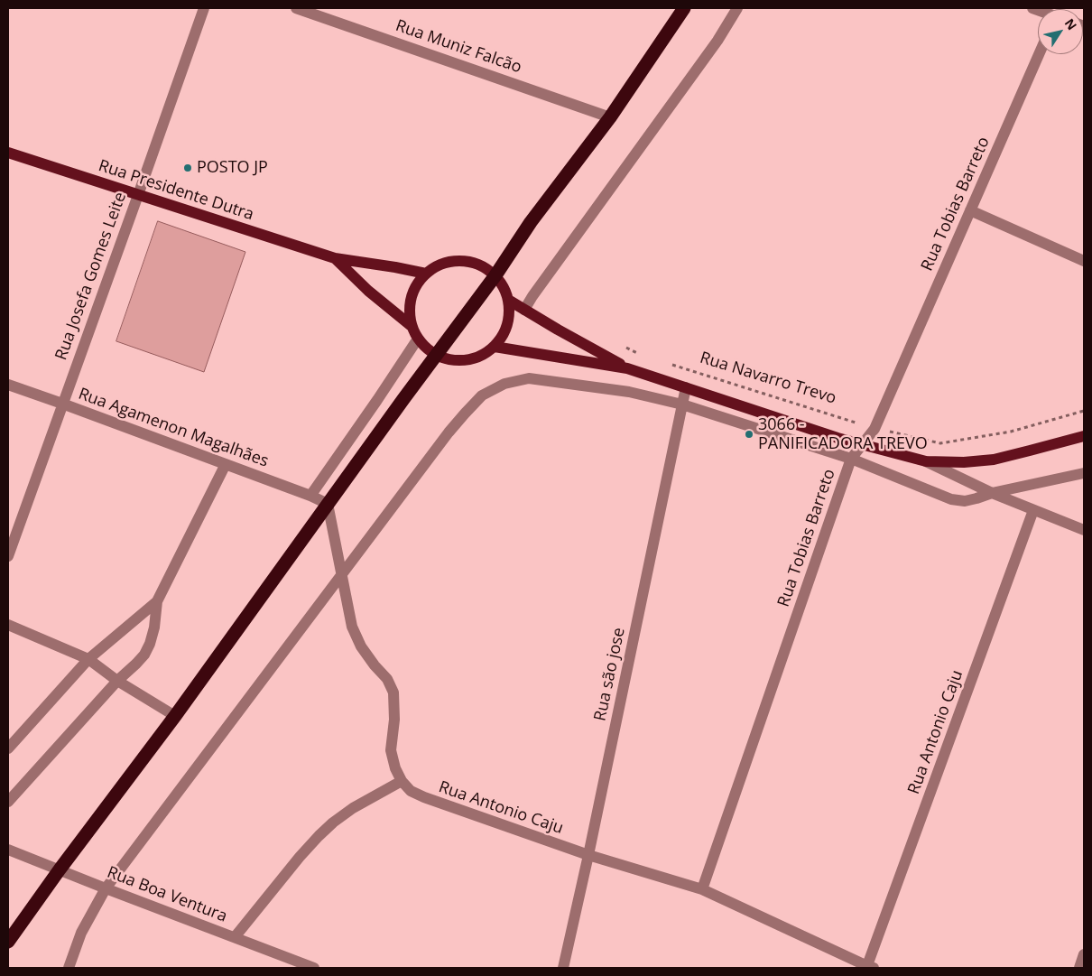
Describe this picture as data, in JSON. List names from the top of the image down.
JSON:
{
  "streets": {
    "main road": ["Rua Presidente Dutra"],
    "street": [
      "Rua Muniz Falcão",
      "Rua Tobias Barreto",
      "Rua Josefa Gomes Leite",
      "Rua Agamenon Magalhães",
      "Rua são jose",
      "Rua Antonio Caju",
      "Rua Boa Ventura"
    ],
    "path": ["Rua Navarro Trevo"]
  },
  "crossings": [
    ["Rua Presidente Dutra", "Rua Josefa Gomes Leite"],
    ["Rua Tobias Barreto", "Rua Navarro Trevo"],
    ["Rua Tobias Barreto", "Rua Antonio Caju"],
    ["Rua Josefa Gomes Leite", "Rua Agamenon Magalhães"],
    ["Rua Agamenon Magalhães", "Rua Antonio Caju"],
    ["Rua são jose", "Rua Antonio Caju"]
  ],
  "places": ["POSTO JP", "3066 - PANIFICADORA TREVO"],
  "north": "top right"
}
